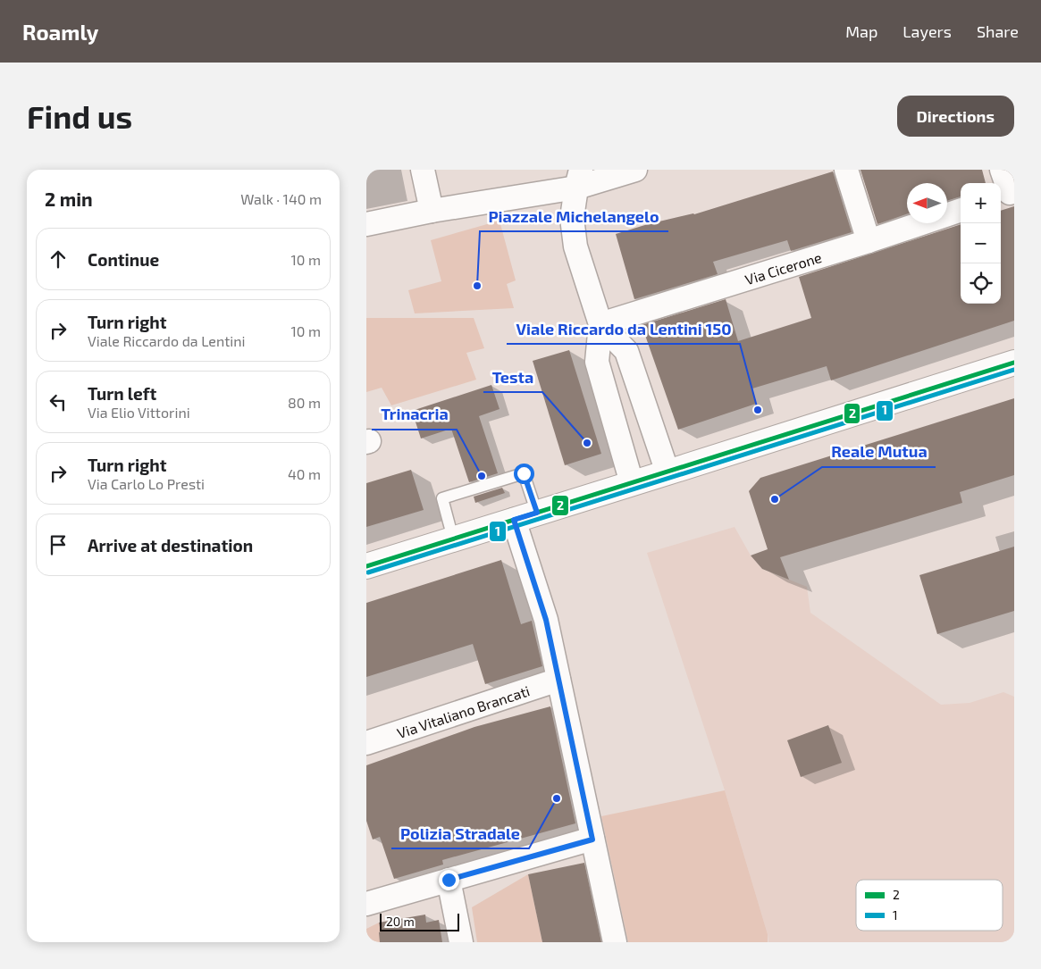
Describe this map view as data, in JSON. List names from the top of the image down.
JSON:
{
  "streets": {
    "street": ["Via Cicerone", "Via Vitaliano Brancati"]
  },
  "places": [
    "Piazzale Michelangelo",
    "Viale Riccardo da Lentini 150",
    "Testa",
    "Trinacria",
    "Reale Mutua",
    "Polizia Stradale"
  ],
  "lines": ["transit line 2", "transit line 1"],
  "legend": ["2", "1"],
  "scale_bar": "20 m",
  "north": "left",
  "page": {
    "header": "Roamly",
    "nav": ["Map", "Layers", "Share"],
    "buttons": "Directions",
    "title": "Find us",
    "heading": ["2 min", "Walk · 140 m"],
    "map_buttons": ["+", "−"],
    "list": [
      ["Continue", "10 m"],
      ["Turn right", "Viale Riccardo da Lentini", "10 m"],
      ["Turn left", "Via Elio Vittorini", "80 m"],
      ["Turn right", "Via Carlo Lo Presti", "40 m"],
      "Arrive at destination"
    ],
    "scale": "20 m"
  }
}
